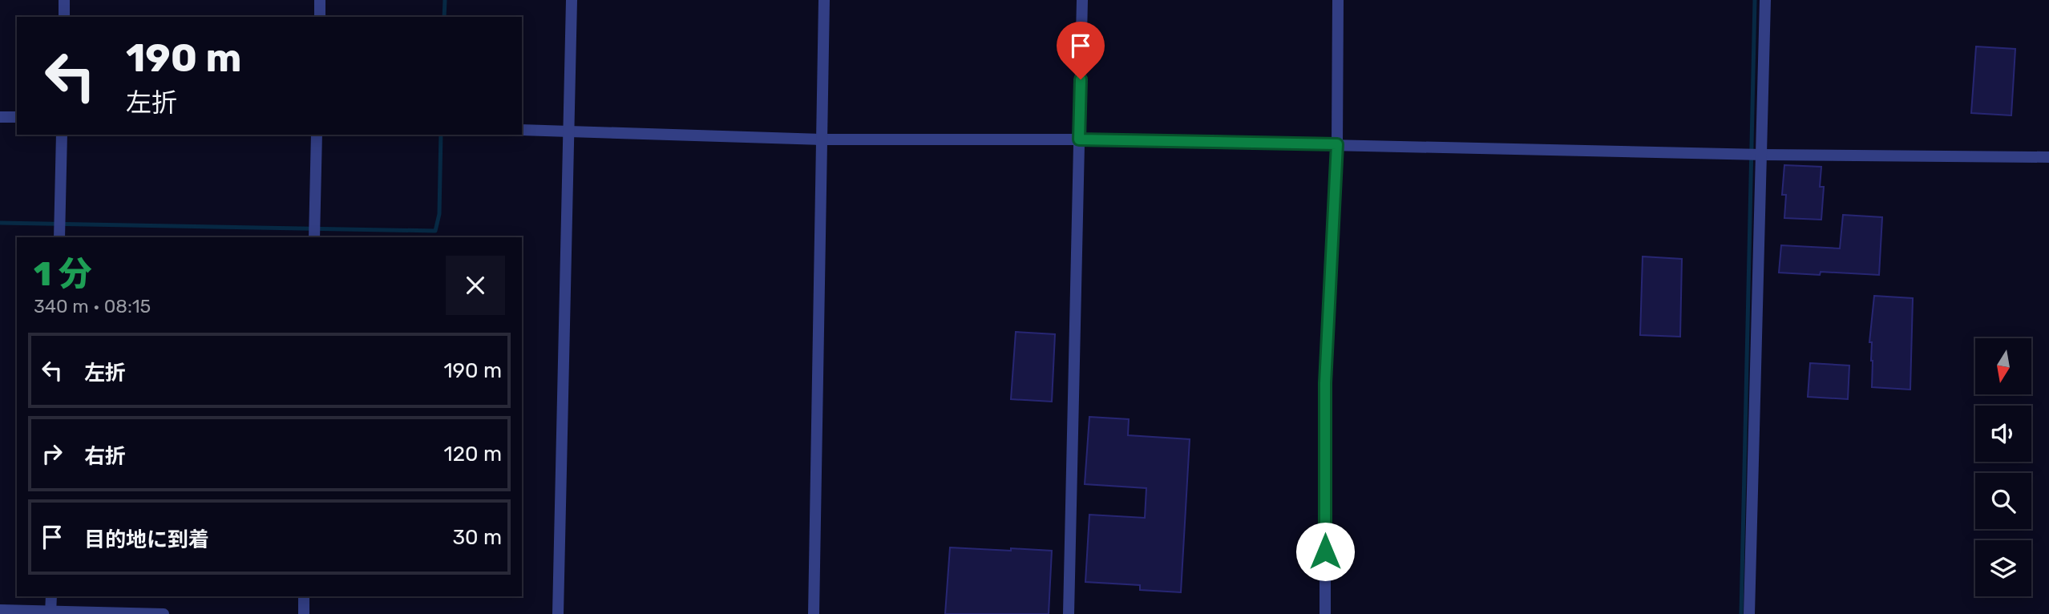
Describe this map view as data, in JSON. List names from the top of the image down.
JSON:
{
  "north": "bottom",
  "page": {
    "turn": ["190 m", "左折"],
    "heading": ["1 分", "340 m · 08:15"],
    "list": [
      {
        "name": "左折",
        "value": "190 m"
      },
      {
        "name": "右折",
        "value": "120 m"
      },
      {
        "name": "目的地に到着",
        "value": "30 m"
      }
    ]
  }
}
